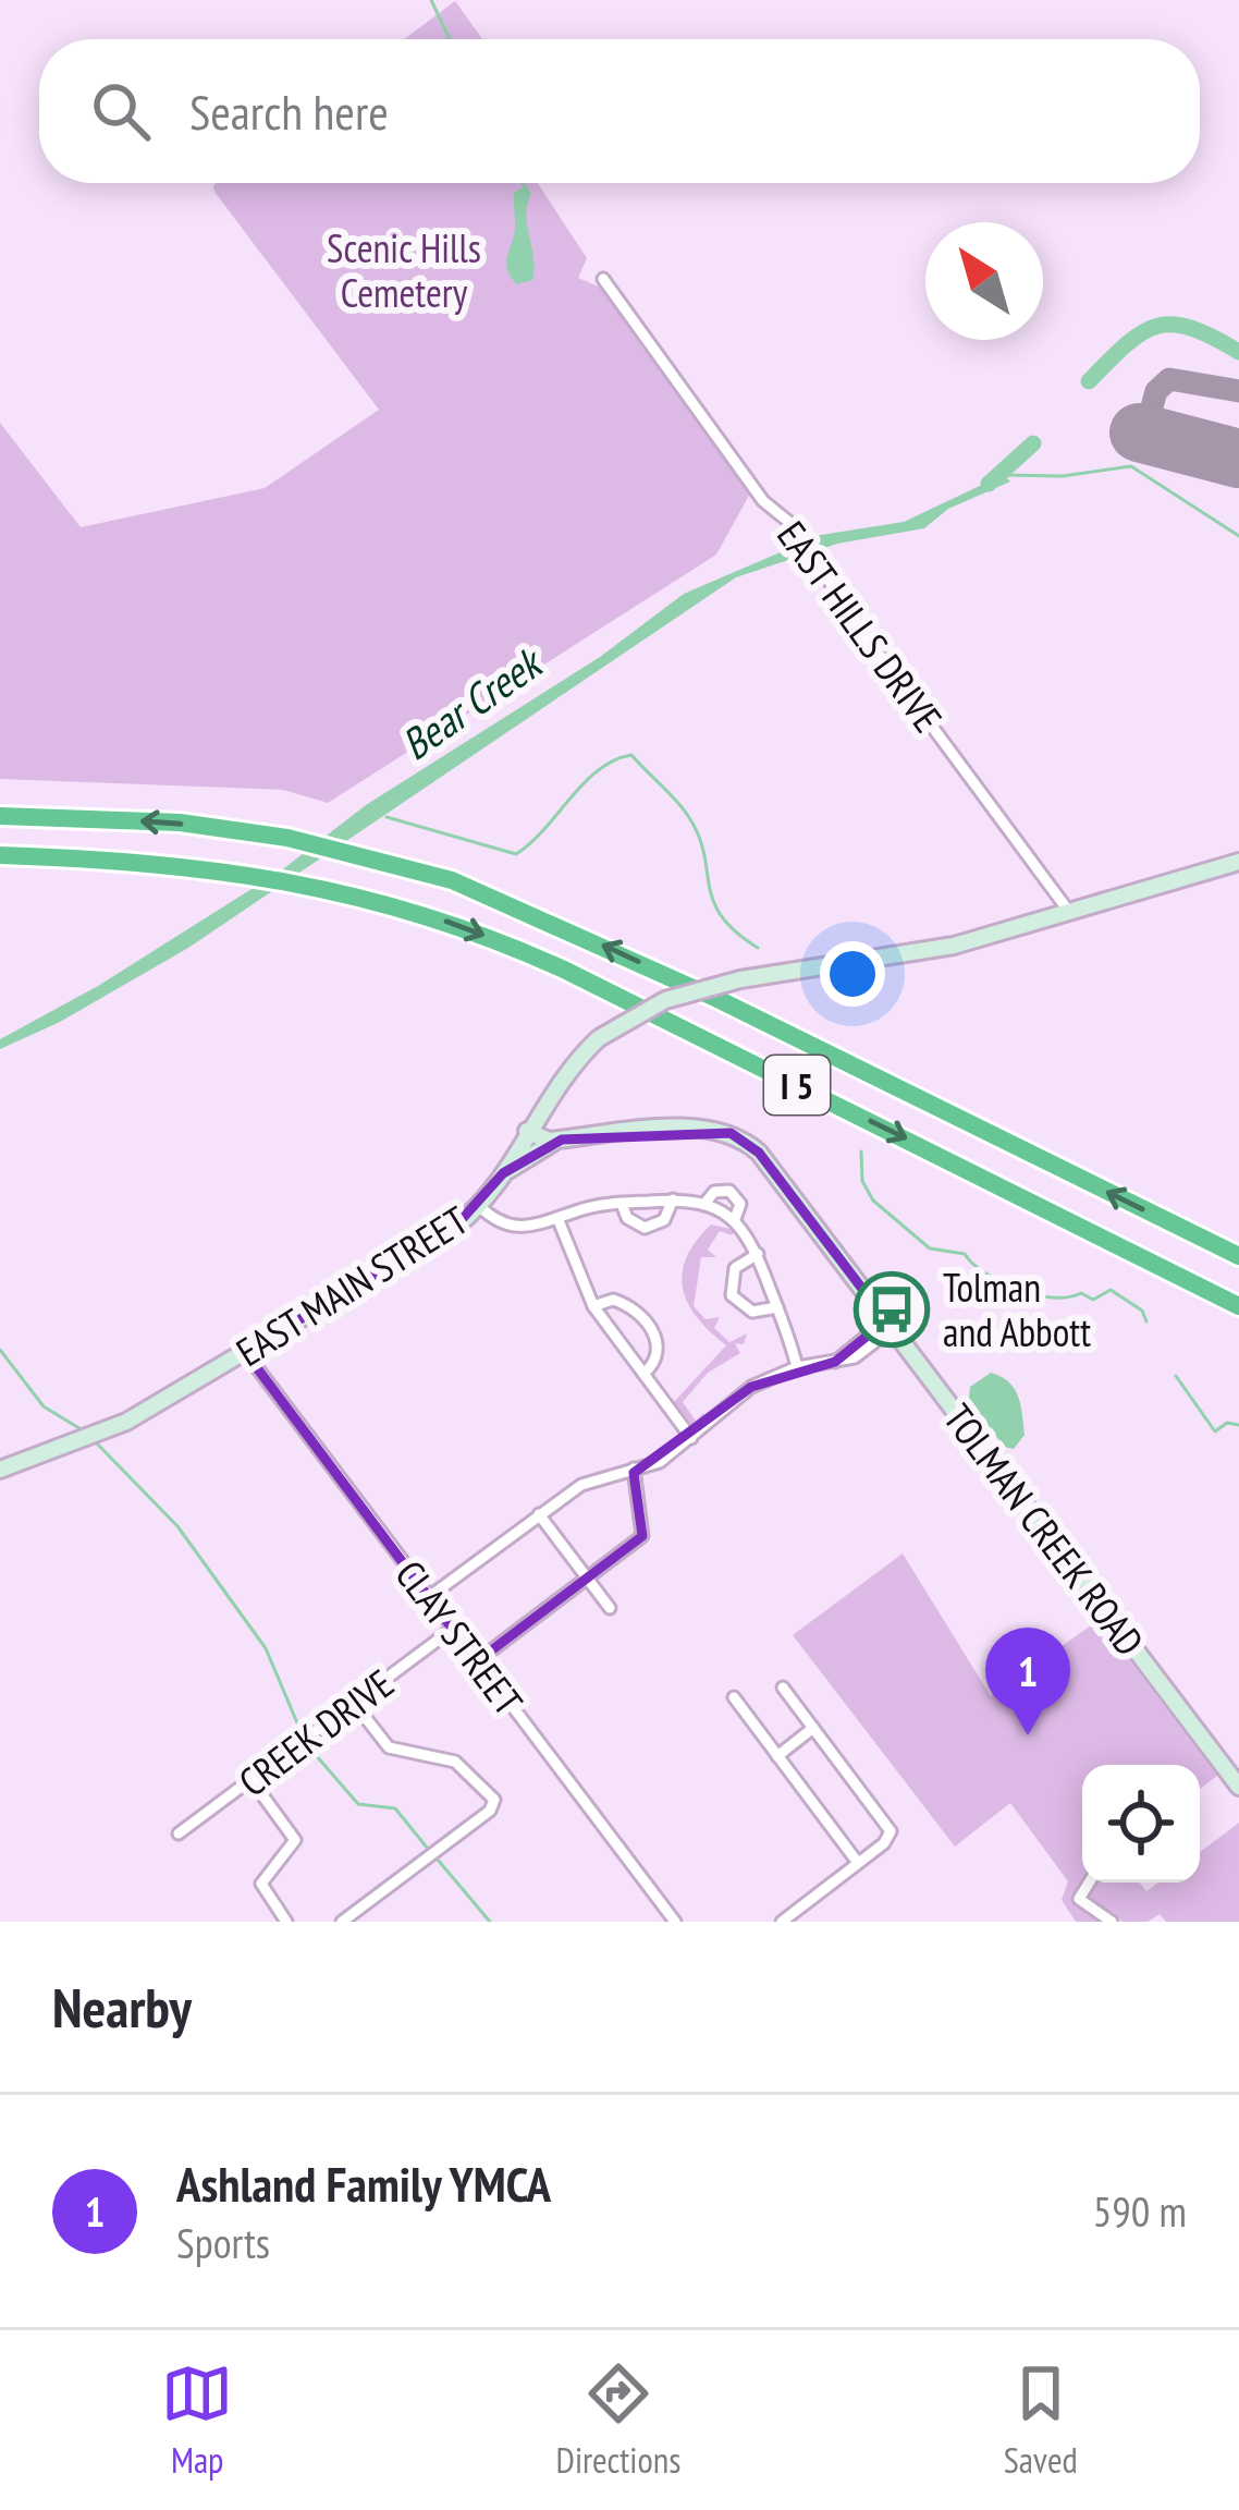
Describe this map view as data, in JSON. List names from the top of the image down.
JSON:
{
  "streets": {
    "highway": ["I 5"],
    "street": [
      "EAST HILLS DRIVE",
      "EAST MAIN STREET",
      "TOLMAN CREEK ROAD",
      "CLAY STREET",
      "CREEK DRIVE"
    ]
  },
  "crossings": [
    ["EAST HILLS DRIVE", "EAST MAIN STREET"],
    ["EAST MAIN STREET", "TOLMAN CREEK ROAD"],
    ["EAST MAIN STREET", "CLAY STREET"],
    ["CLAY STREET", "CREEK DRIVE"]
  ],
  "water": ["Bear Creek"],
  "parks": ["Scenic Hills Cemetery"],
  "places": {
    "bus stop": ["Tolman and Abbott"]
  },
  "north": "top left",
  "page": {
    "search": "Search here",
    "pins": "1",
    "heading": "Nearby",
    "list": [
      {
        "mark": "1",
        "name": "Ashland Family YMCA",
        "note": "Sports",
        "value": "590 m"
      }
    ],
    "nav": ["Map", "Directions", "Saved"]
  }
}
